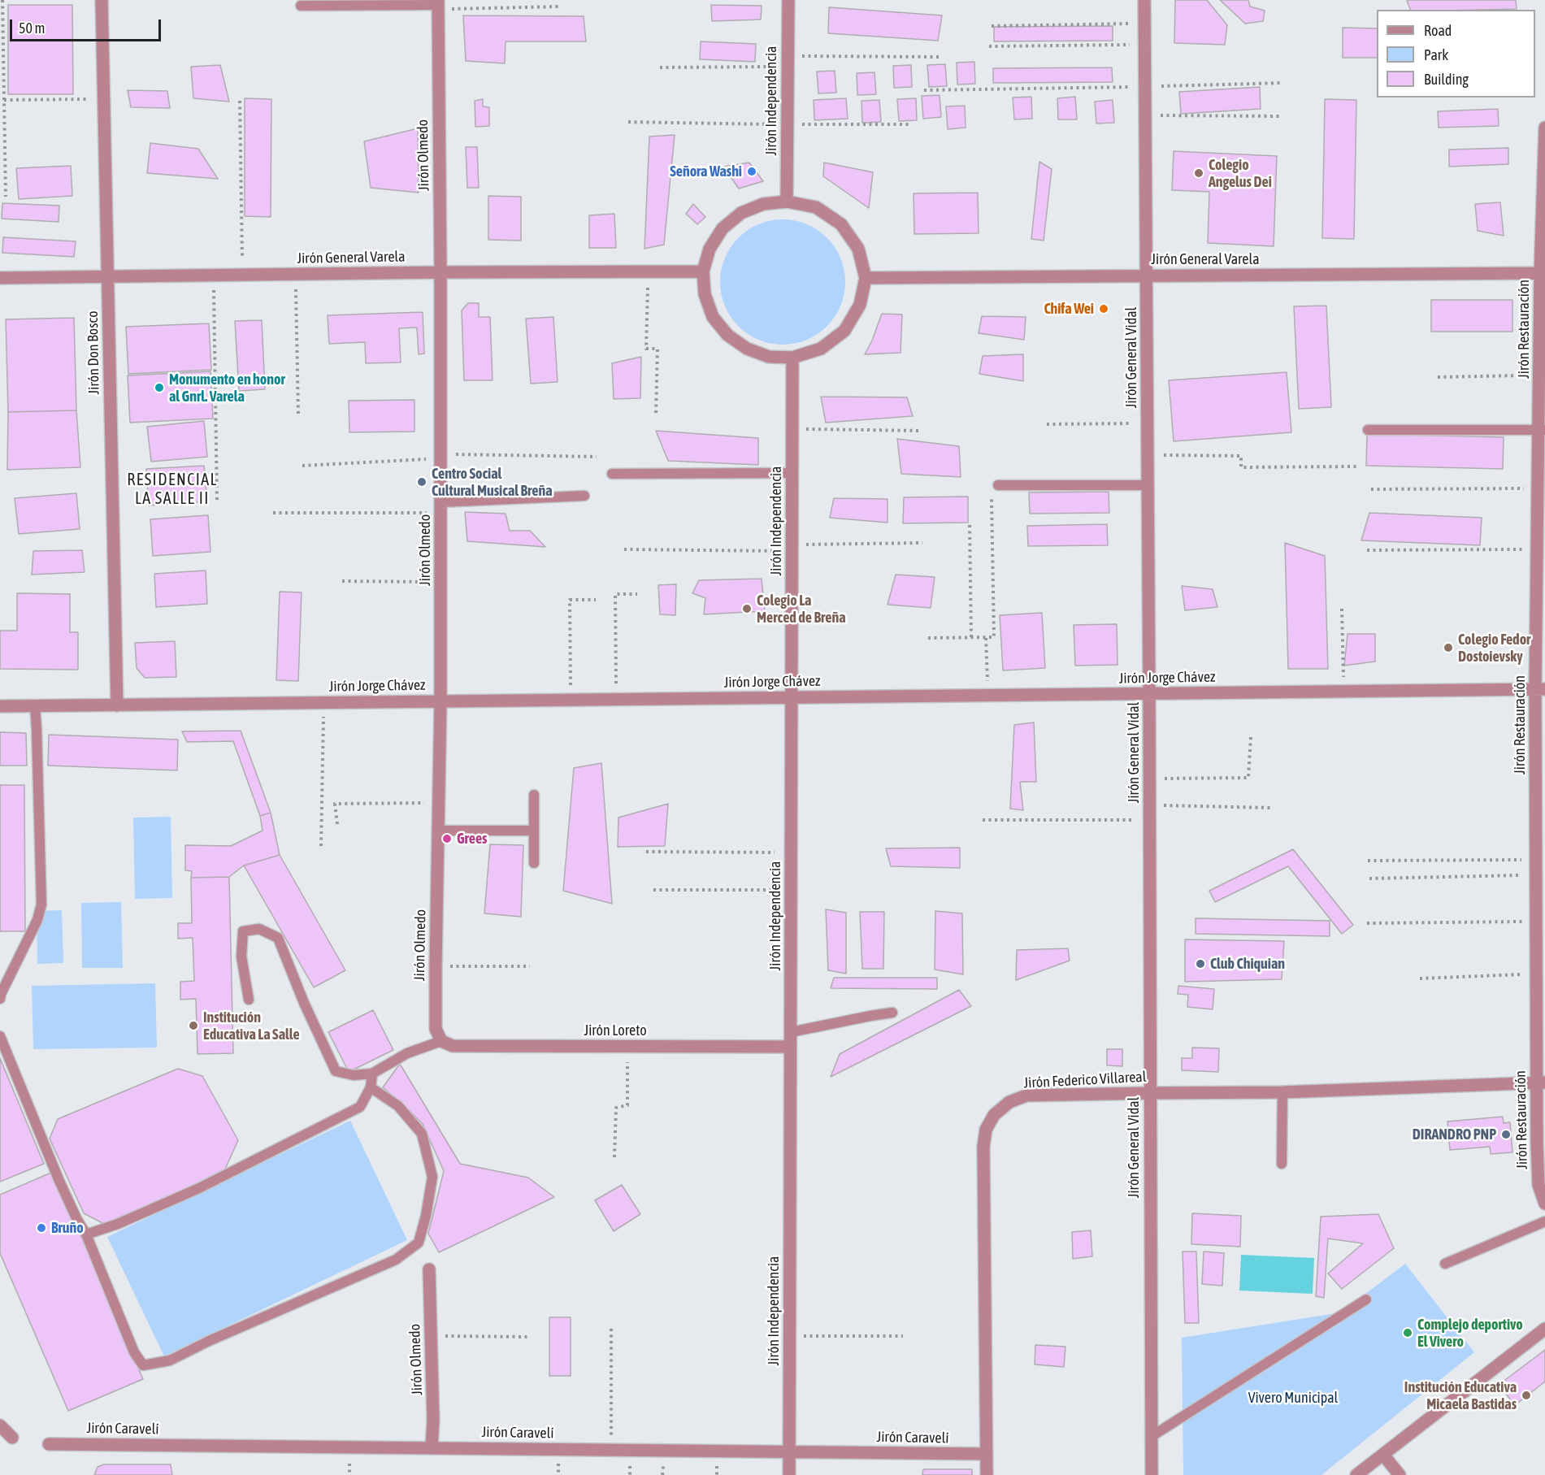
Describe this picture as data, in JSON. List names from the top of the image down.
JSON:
{
  "streets": {
    "street": [
      "Jirón Independencia",
      "Jirón Olmedo",
      "Jirón General Varela",
      "Jirón Restauración",
      "Jirón Don Bosco",
      "Jirón General Vidal",
      "Jirón Jorge Chávez",
      "Jirón Loreto",
      "Jirón Federico Villareal",
      "Jirón Caravelí"
    ]
  },
  "crossings": [
    ["Jirón Independencia", "Jirón General Varela"],
    ["Jirón Independencia", "Jirón Jorge Chávez"],
    ["Jirón Independencia", "Jirón Loreto"],
    ["Jirón Independencia", "Jirón Caravelí"],
    ["Jirón Olmedo", "Jirón General Varela"],
    ["Jirón Olmedo", "Jirón Jorge Chávez"],
    ["Jirón Olmedo", "Jirón Loreto"],
    ["Jirón Olmedo", "Jirón Caravelí"],
    ["Jirón General Varela", "Jirón Restauración"],
    ["Jirón General Varela", "Jirón Don Bosco"],
    ["Jirón General Varela", "Jirón General Vidal"],
    ["Jirón Restauración", "Jirón Jorge Chávez"],
    ["Jirón Restauración", "Jirón Federico Villareal"],
    ["Jirón Don Bosco", "Jirón Jorge Chávez"],
    ["Jirón General Vidal", "Jirón Jorge Chávez"],
    ["Jirón General Vidal", "Jirón Federico Villareal"],
    ["Jirón Federico Villareal", "Jirón Caravelí"]
  ],
  "districts": ["RESIDENCIAL LA SALLE II"],
  "parks": ["Vivero Municipal"],
  "places": [
    "Señora Washi",
    "Colegio Angelus Dei",
    "Chifa Wei",
    "Monumento en honor al Gnrl. Varela",
    "Centro Social Cultural Musical Breña",
    "Colegio La Merced de Breña",
    "Colegio Fedor Dostoievsky",
    "Grees",
    "Club Chiquian",
    "Institución Educativa La Salle",
    "DIRANDRO PNP",
    "Bruño",
    "Complejo deportivo El Vivero",
    "Institución Educativa Micaela Bastidas"
  ],
  "legend": ["Road", "Park", "Building"],
  "scale_bar": "50 m"
}
